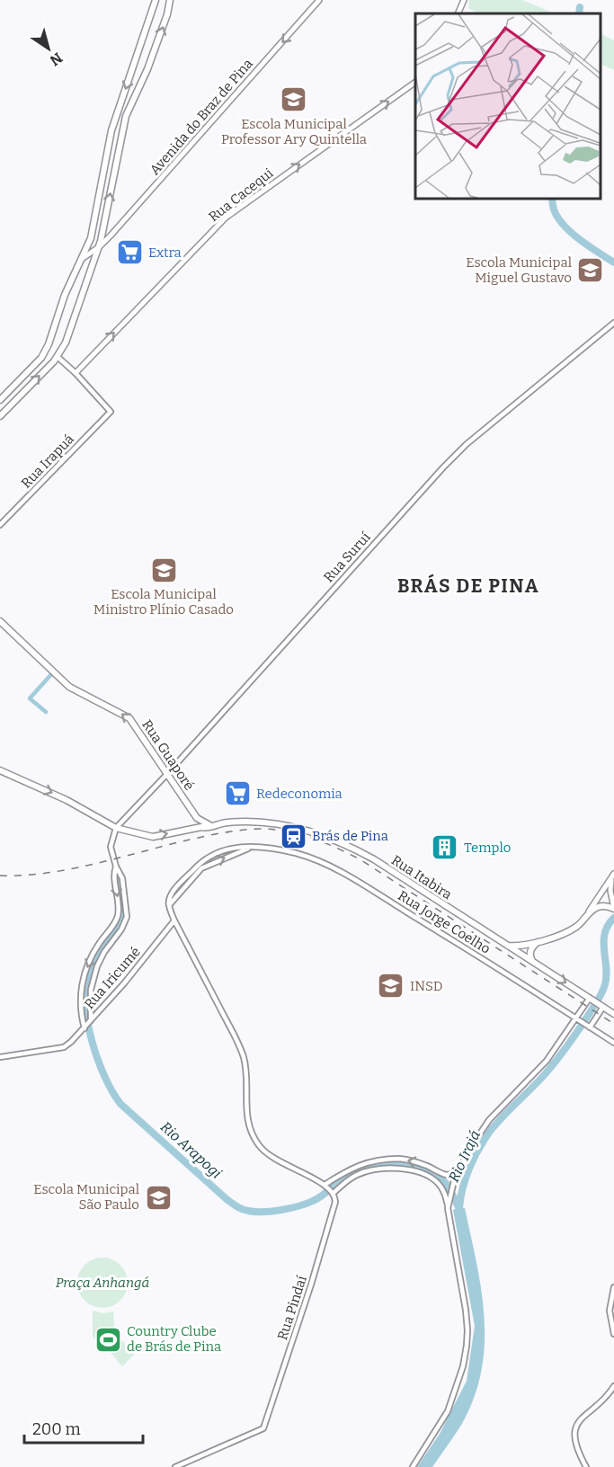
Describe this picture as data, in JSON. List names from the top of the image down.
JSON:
{
  "streets": {
    "main road": [
      "Avenida do Braz de Pina",
      "Rua Cacequi",
      "Rua Guaporé",
      "Rua Itabira"
    ],
    "street": [
      "Rua Irapuá",
      "Rua Suruí",
      "Rua Jorge Coelho",
      "Rua Iricumé",
      "Rua Pindaí"
    ]
  },
  "crossings": [
    ["Rua Cacequi", "Rua Irapuá"],
    ["Rua Suruí", "Rua Guaporé"],
    ["Rua Suruí", "Rua Itabira"],
    ["Rua Guaporé", "Rua Itabira"]
  ],
  "one_way": ["Rua Cacequi", "Rua Guaporé", "Rua Itabira"],
  "districts": ["BRÁS DE PINA"],
  "water": ["Rio Arapogi", "Rio Irajá"],
  "parks": ["Praça Anhangá"],
  "places": {
    "school or university": [
      "Escola Municipal Professor Ary Quintella",
      "Escola Municipal Miguel Gustavo",
      "Escola Municipal Ministro Plínio Casado",
      "INSD",
      "Escola Municipal São Paulo"
    ],
    "supermarket": ["Extra", "Redeconomia"],
    "station": ["Brás de Pina"],
    "building": ["Templo"],
    "sports": ["Country Clube de Brás de Pina"]
  },
  "scale_bar": "200 m",
  "north": "bottom right"
}
